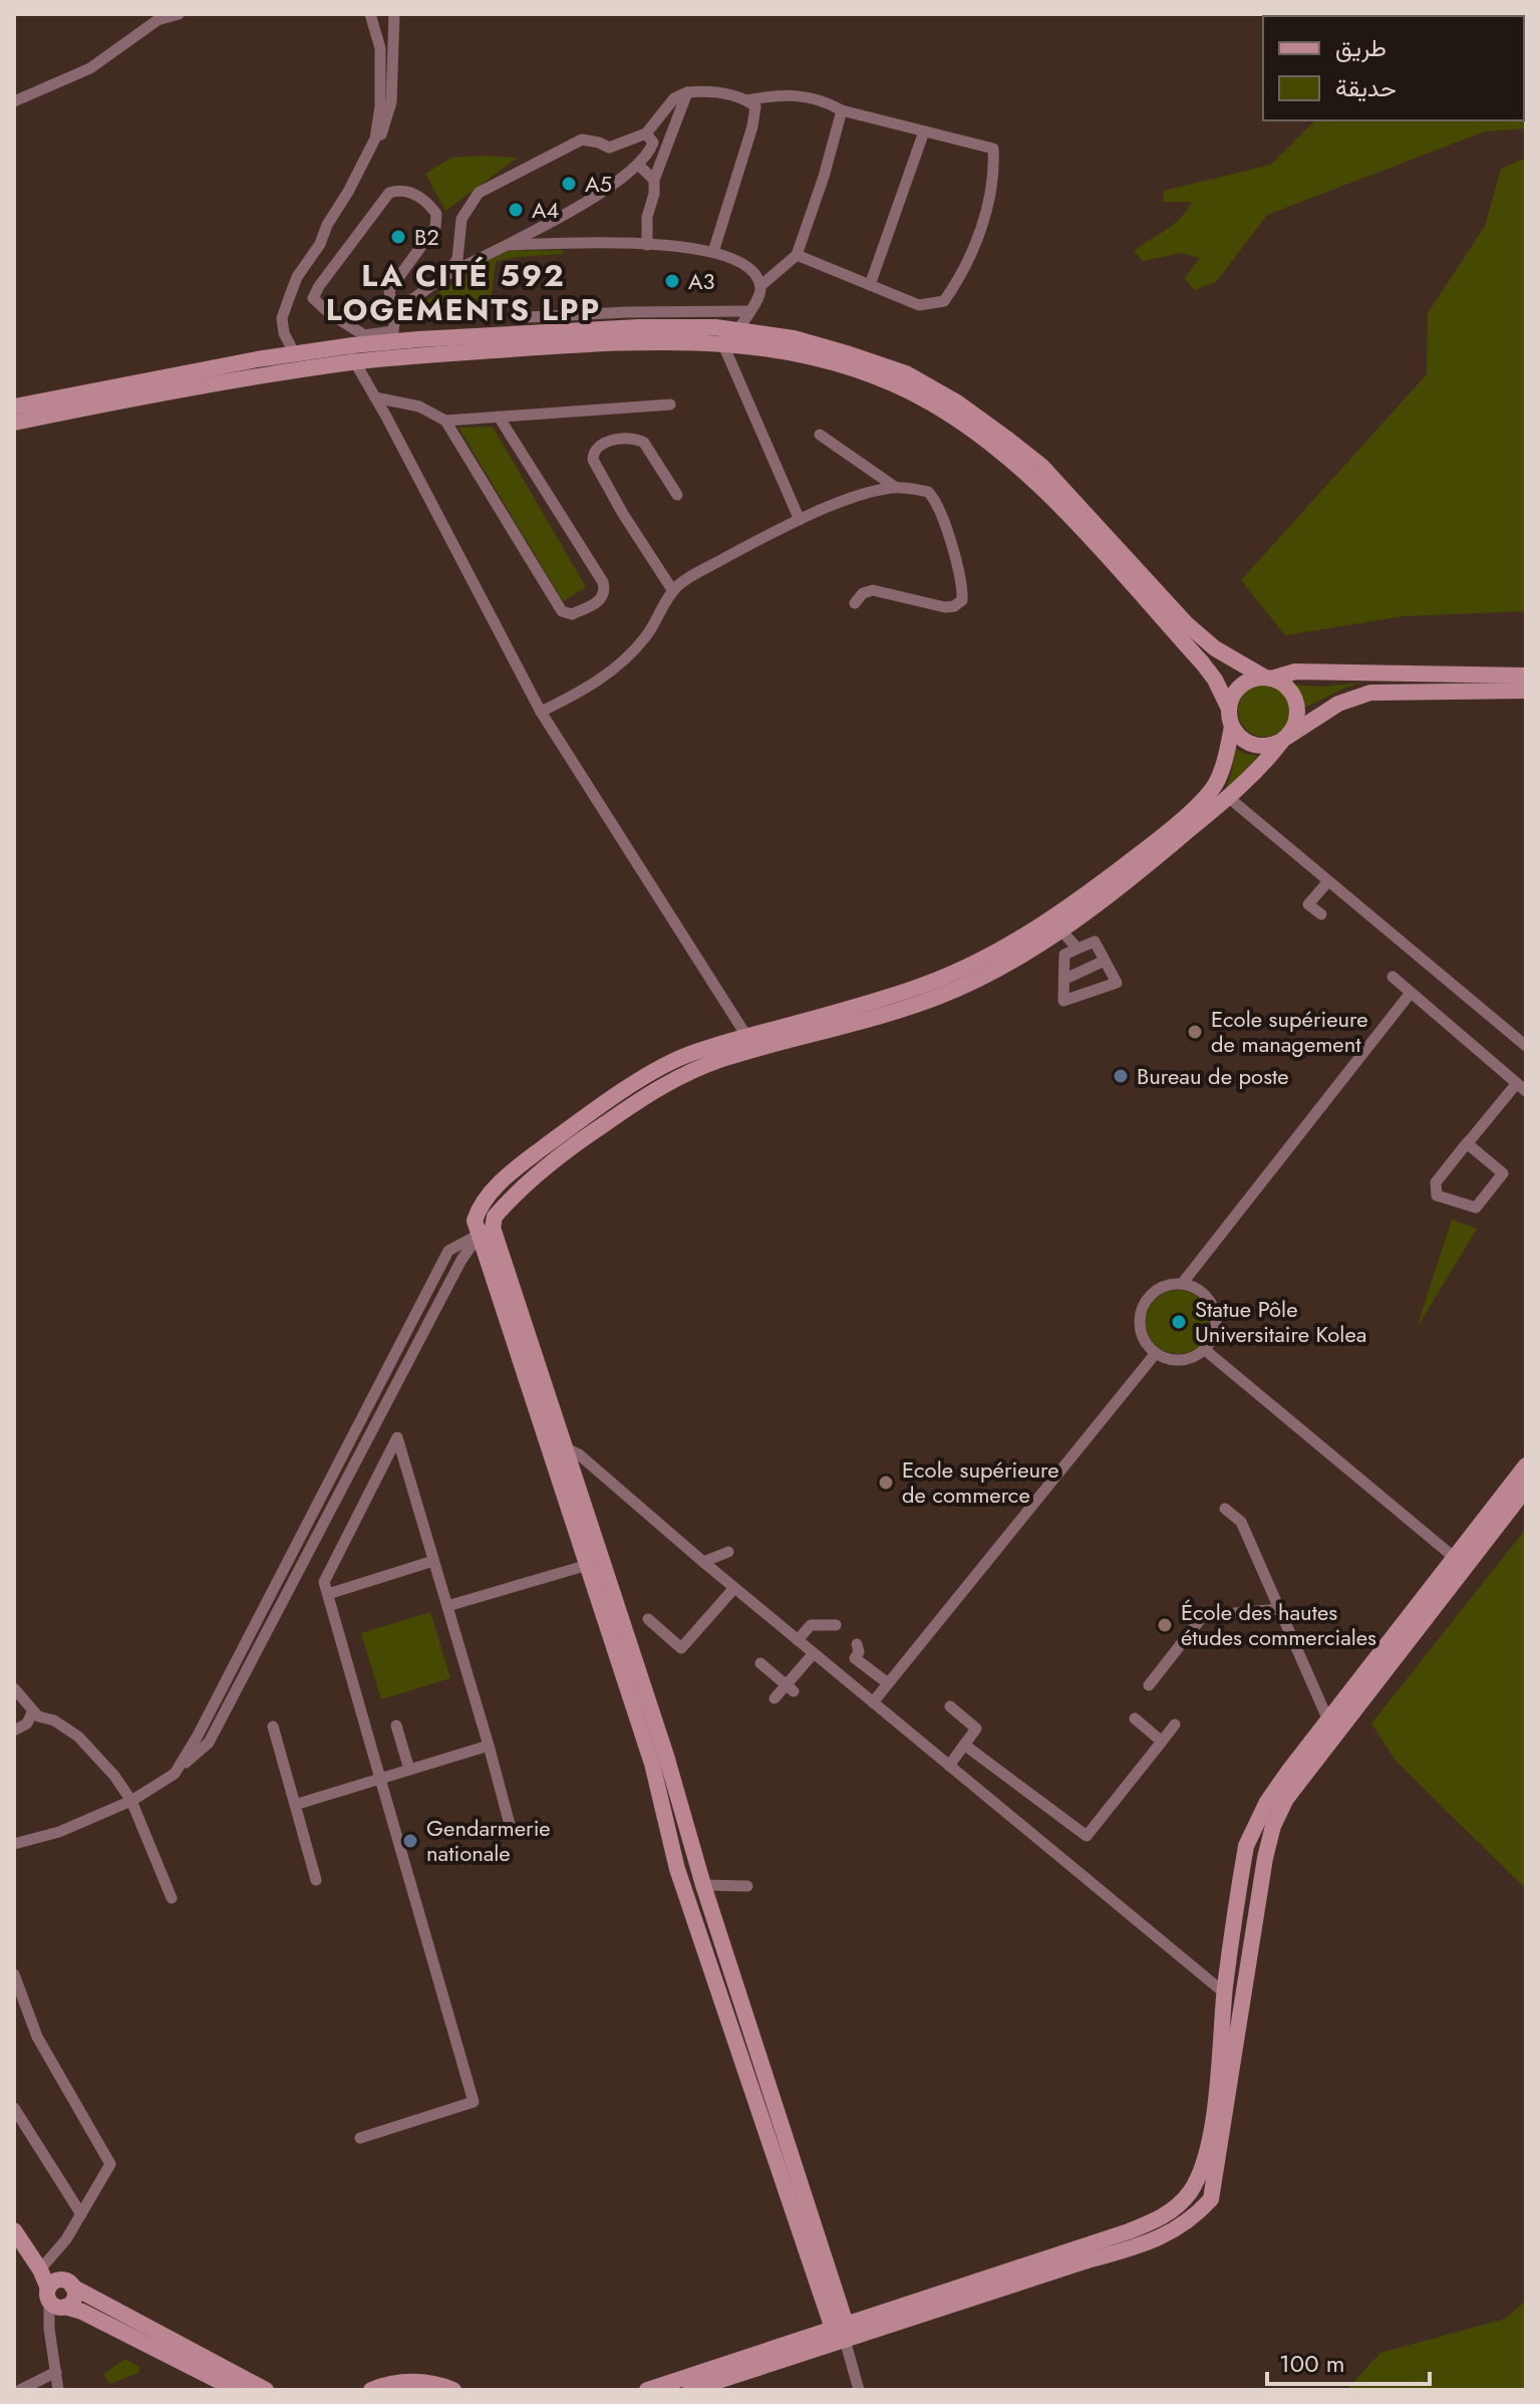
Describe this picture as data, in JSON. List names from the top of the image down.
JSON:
{
  "districts": ["LA CITÉ 592 LOGEMENTS LPP"],
  "places": [
    "A5",
    "A4",
    "B2",
    "A3",
    "Ecole supérieure de management",
    "Bureau de poste",
    "Statue Pôle Universitaire Kolea",
    "Ecole supérieure de commerce",
    "École des hautes études commerciales",
    "Gendarmerie nationale"
  ],
  "legend": ["طريق", "حديقة"],
  "scale_bar": "100 m"
}
